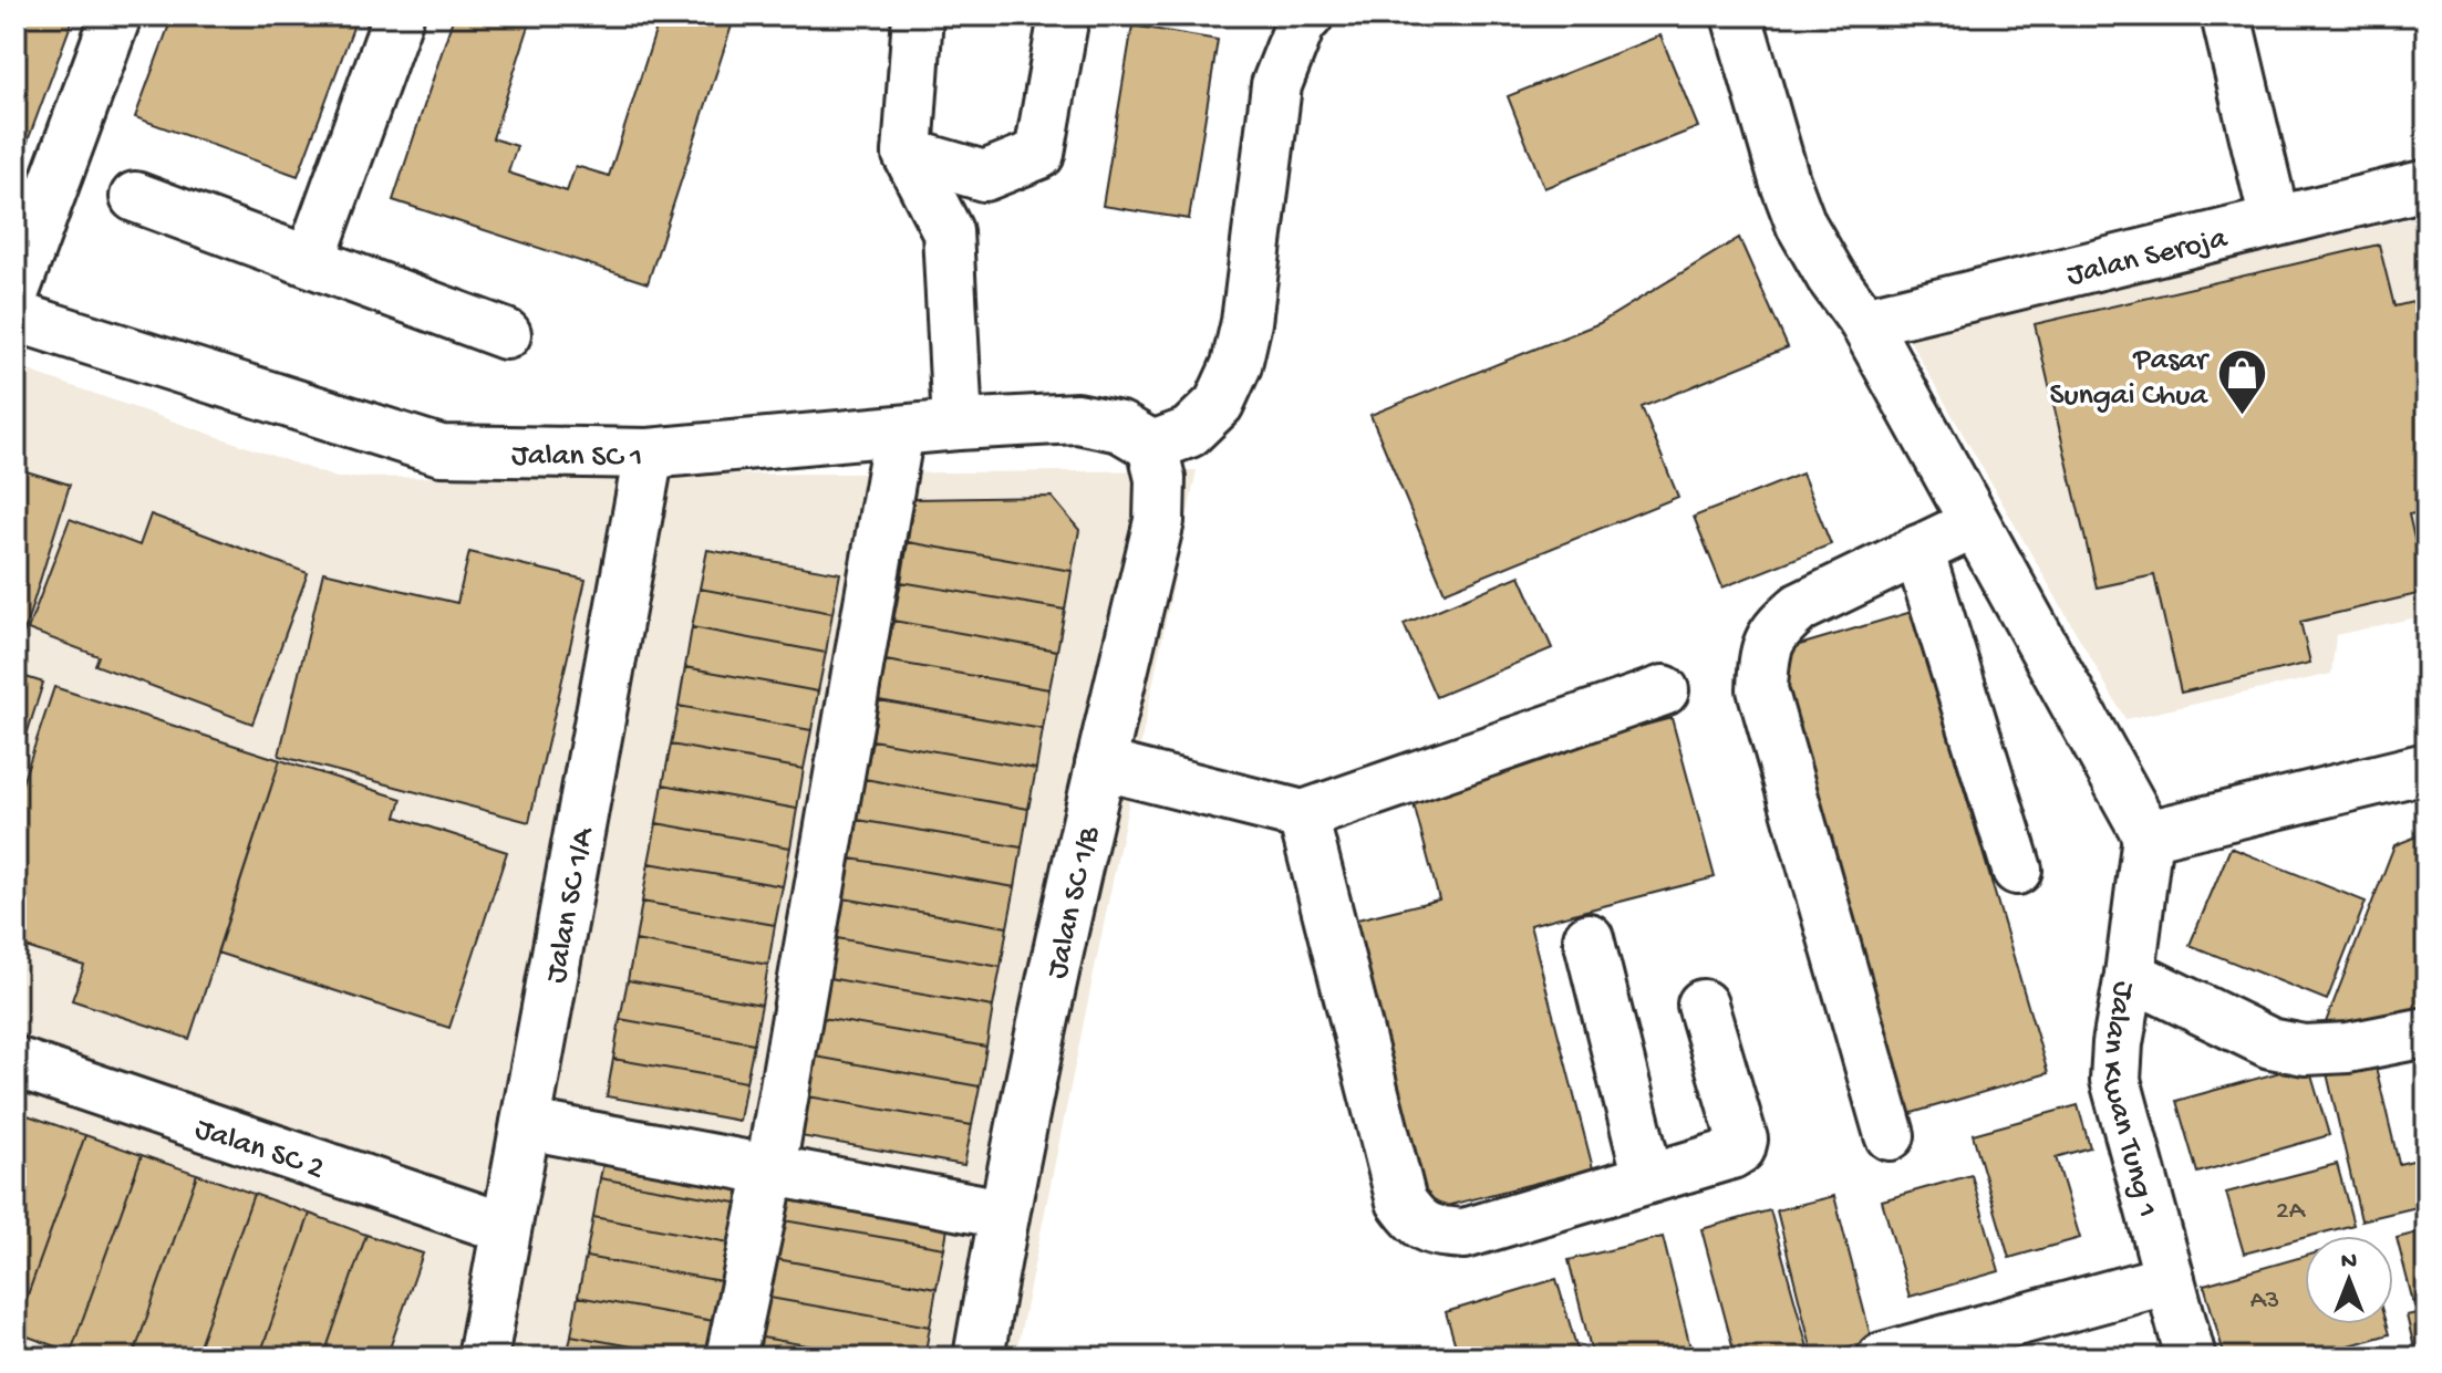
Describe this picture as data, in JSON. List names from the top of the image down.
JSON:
{
  "streets": {
    "street": [
      "Jalan Seroja",
      "Jalan SC 1",
      "Jalan SC 1/B",
      "Jalan SC 1/A",
      "Jalan Kwan Tung 1",
      "Jalan SC 2"
    ]
  },
  "crossings": [
    ["Jalan SC 1", "Jalan SC 1/B"],
    ["Jalan SC 1", "Jalan SC 1/A"],
    ["Jalan SC 1/A", "Jalan SC 2"]
  ],
  "places": {
    "shop": ["Pasar Sungai Chua"]
  },
  "house_numbers": ["2A", "A3"],
  "north": "top"
}
